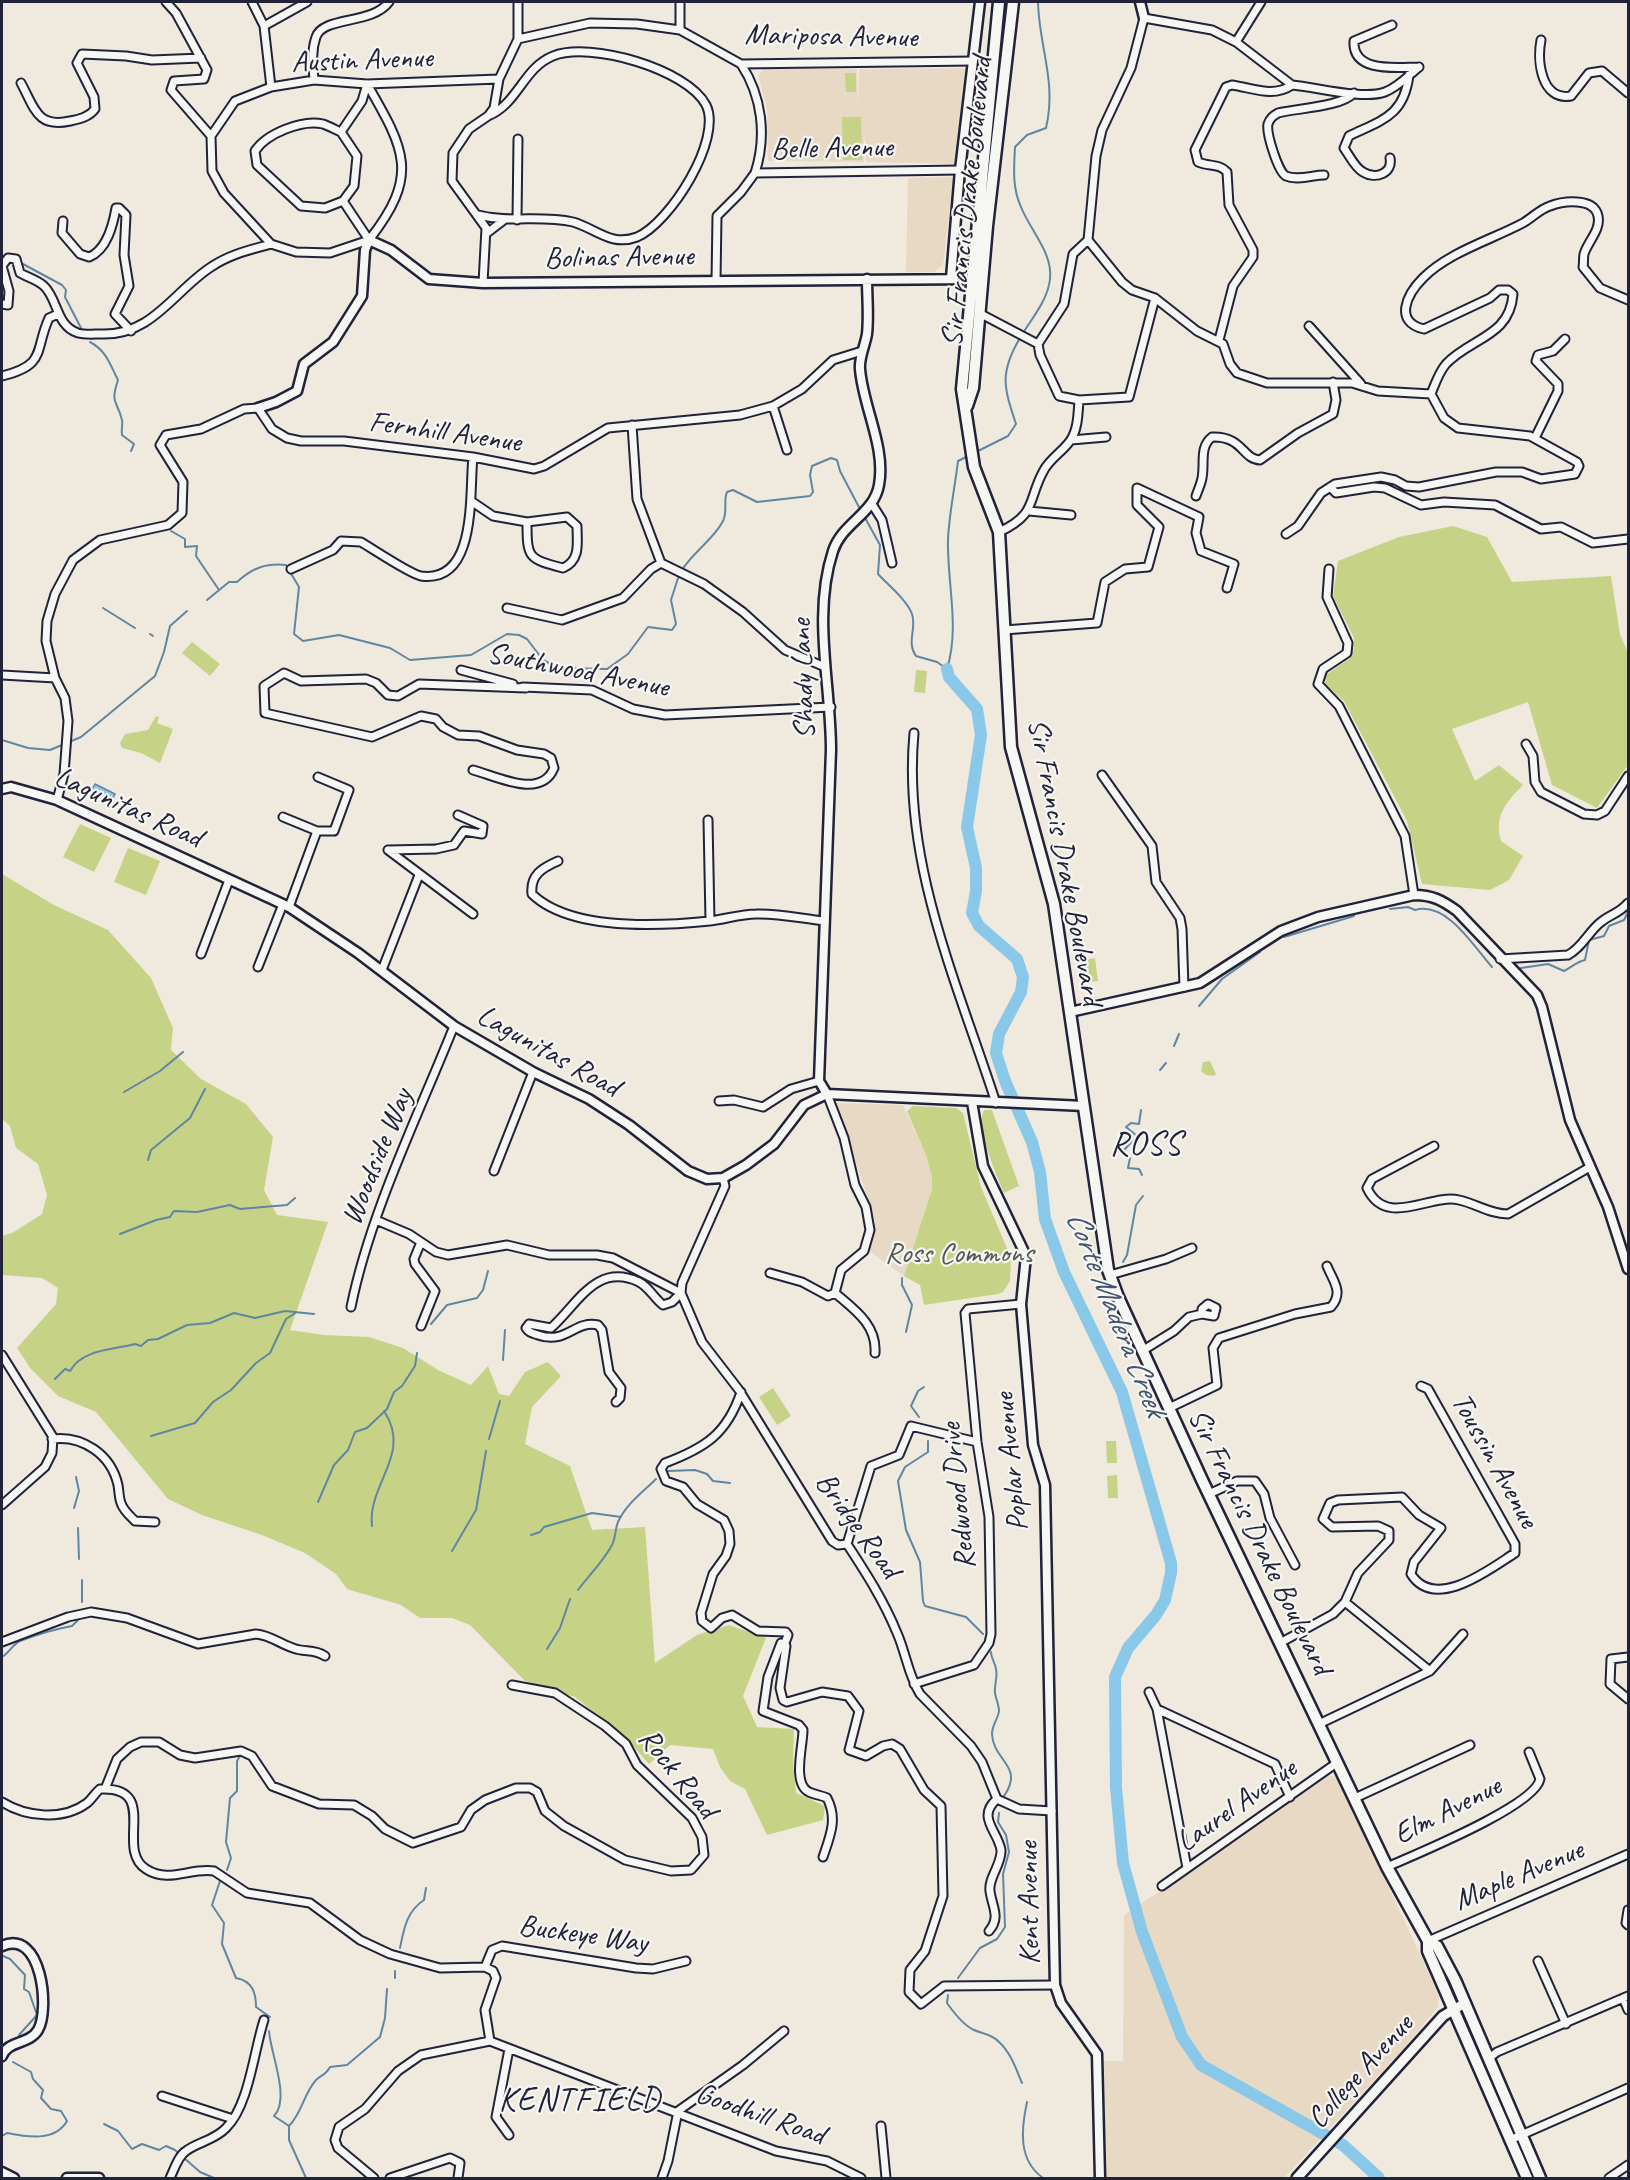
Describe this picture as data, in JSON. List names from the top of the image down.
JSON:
{
  "streets": {
    "main road": ["Sir Francis Drake Boulevard", "College Avenue"],
    "street": [
      "Mariposa Avenue",
      "Austin Avenue",
      "Belle Avenue",
      "Bolinas Avenue",
      "Fernhill Avenue",
      "Southwood Avenue",
      "Shady Lane",
      "Lagunitas Road",
      "Woodside Way",
      "Toussin Avenue",
      "Poplar Avenue",
      "Redwood Drive",
      "Bridge Road",
      "Rock Road",
      "Laurel Avenue",
      "Elm Avenue",
      "Maple Avenue",
      "Kent Avenue",
      "Buckeye Way",
      "Goodhill Road"
    ]
  },
  "crossings": [
    ["Belle Avenue", "Bolinas Avenue"],
    ["Sir Francis Drake Boulevard", "Bolinas Avenue"],
    ["Sir Francis Drake Boulevard", "Toussin Avenue"],
    ["Sir Francis Drake Boulevard", "Laurel Avenue"],
    ["Sir Francis Drake Boulevard", "Elm Avenue"],
    ["Sir Francis Drake Boulevard", "Maple Avenue"],
    ["Sir Francis Drake Boulevard", "College Avenue"],
    ["Southwood Avenue", "Shady Lane"],
    ["Lagunitas Road", "Woodside Way"],
    ["Poplar Avenue", "Redwood Drive"],
    ["Poplar Avenue", "Kent Avenue"],
    ["Redwood Drive", "Bridge Road"]
  ],
  "districts": ["ROSS", "KENTFIELD"],
  "water": ["Corte Madera Creek"],
  "parks": ["Ross Commons"]
}
